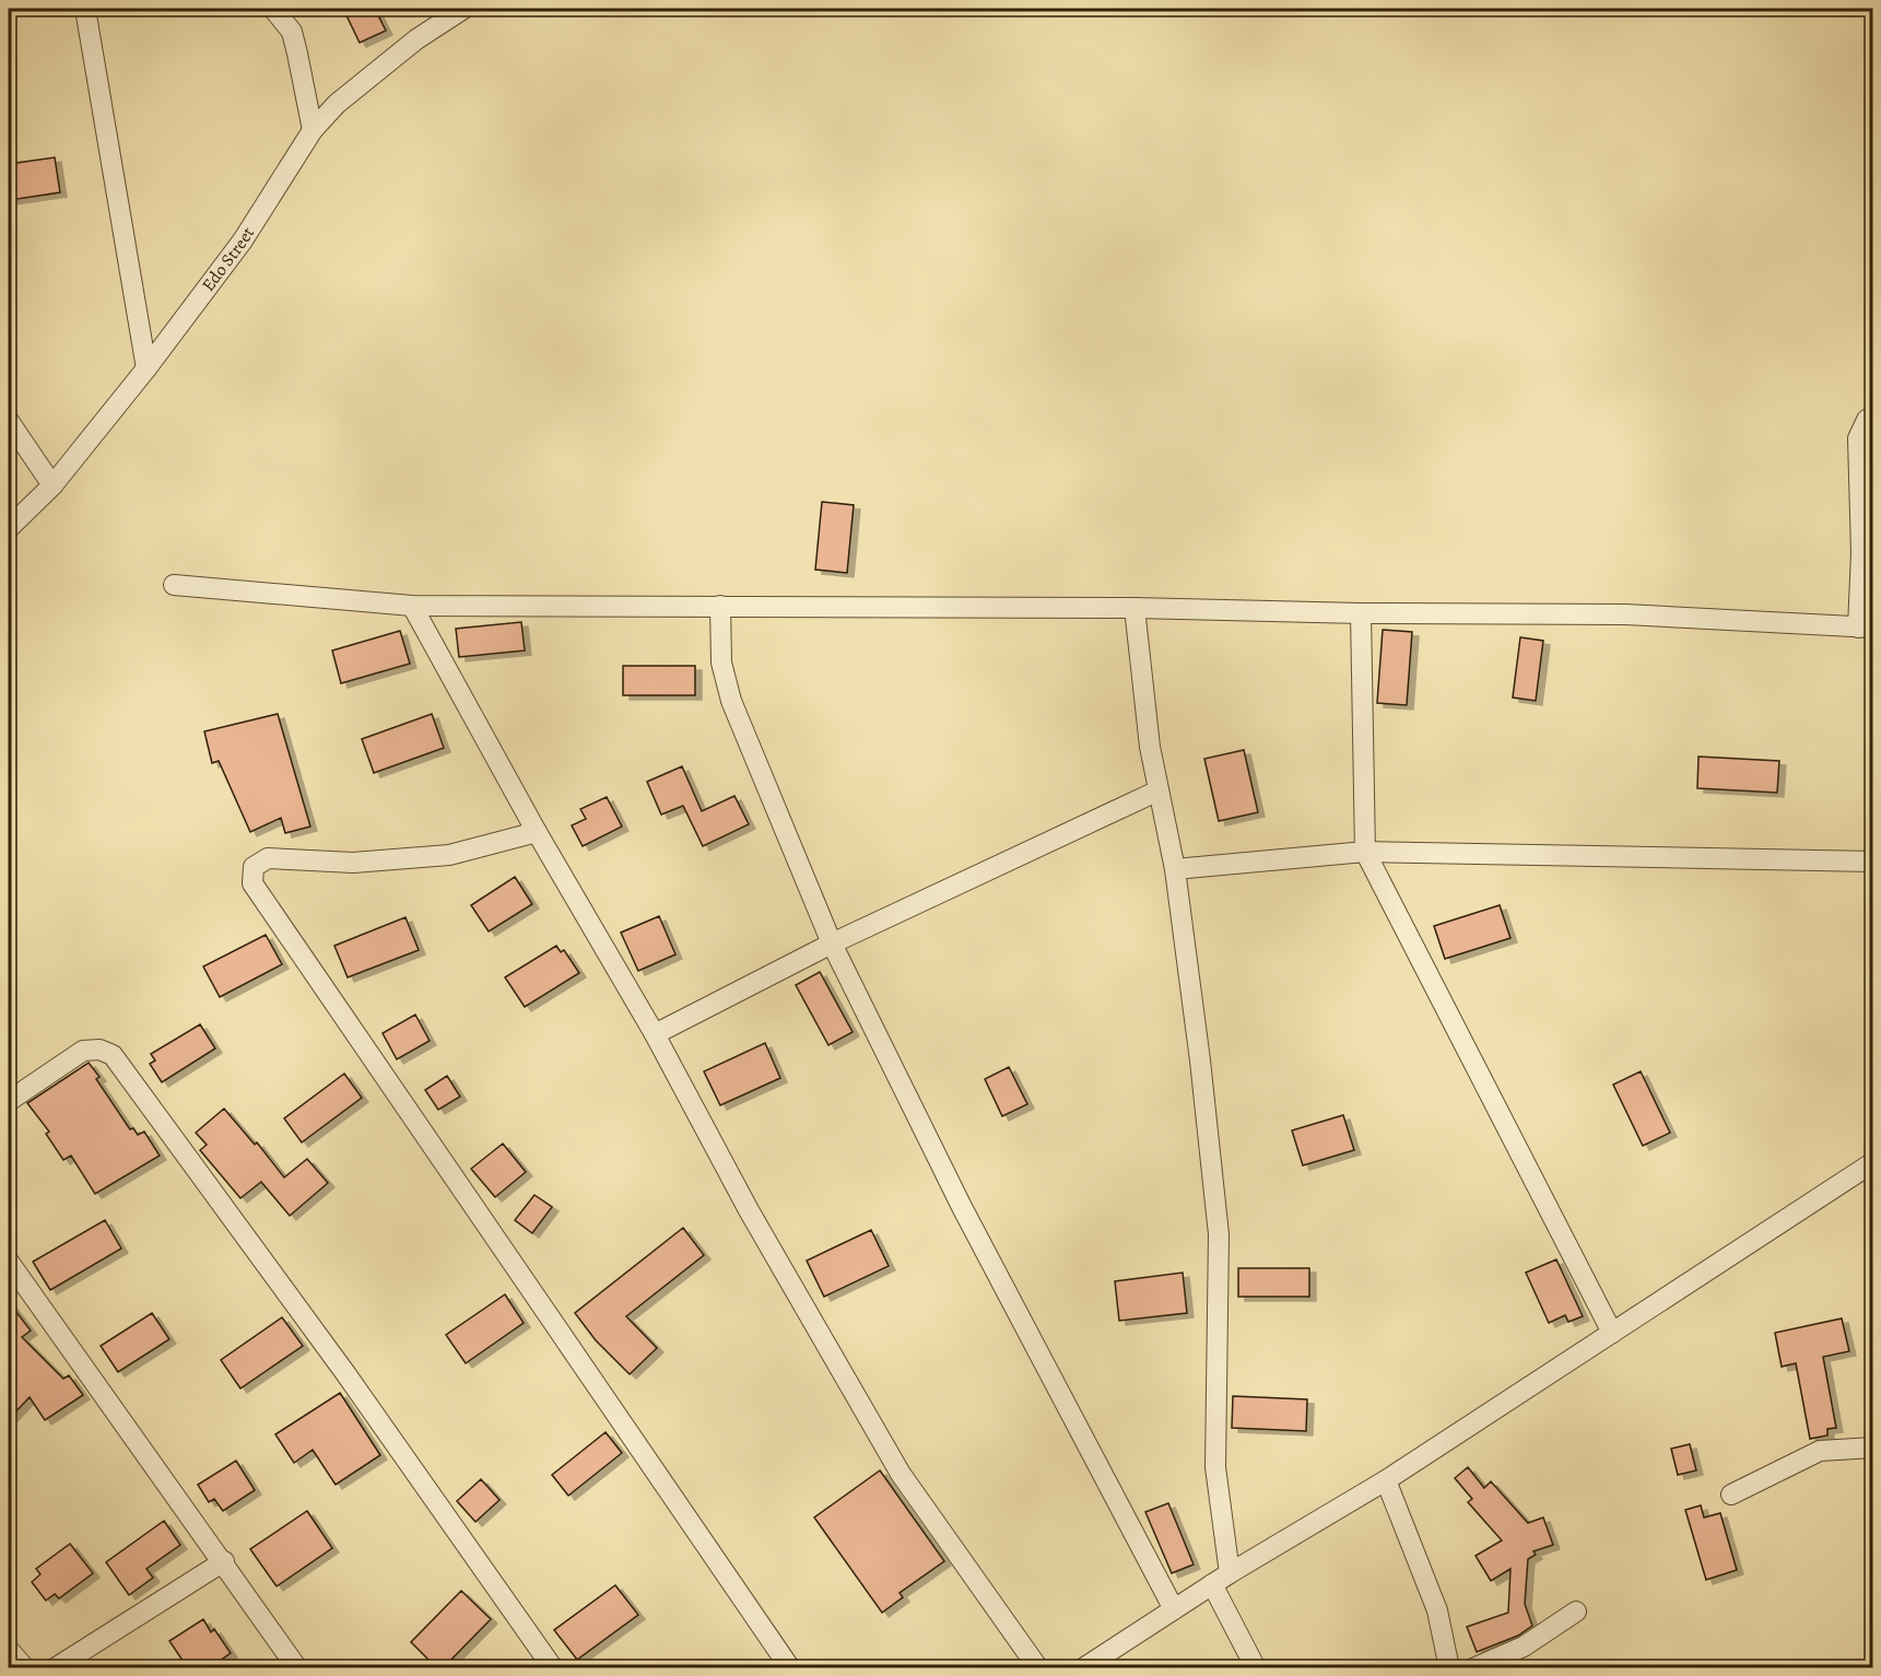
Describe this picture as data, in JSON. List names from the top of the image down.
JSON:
{
  "streets": {
    "street": ["Edo Street"]
  }
}
